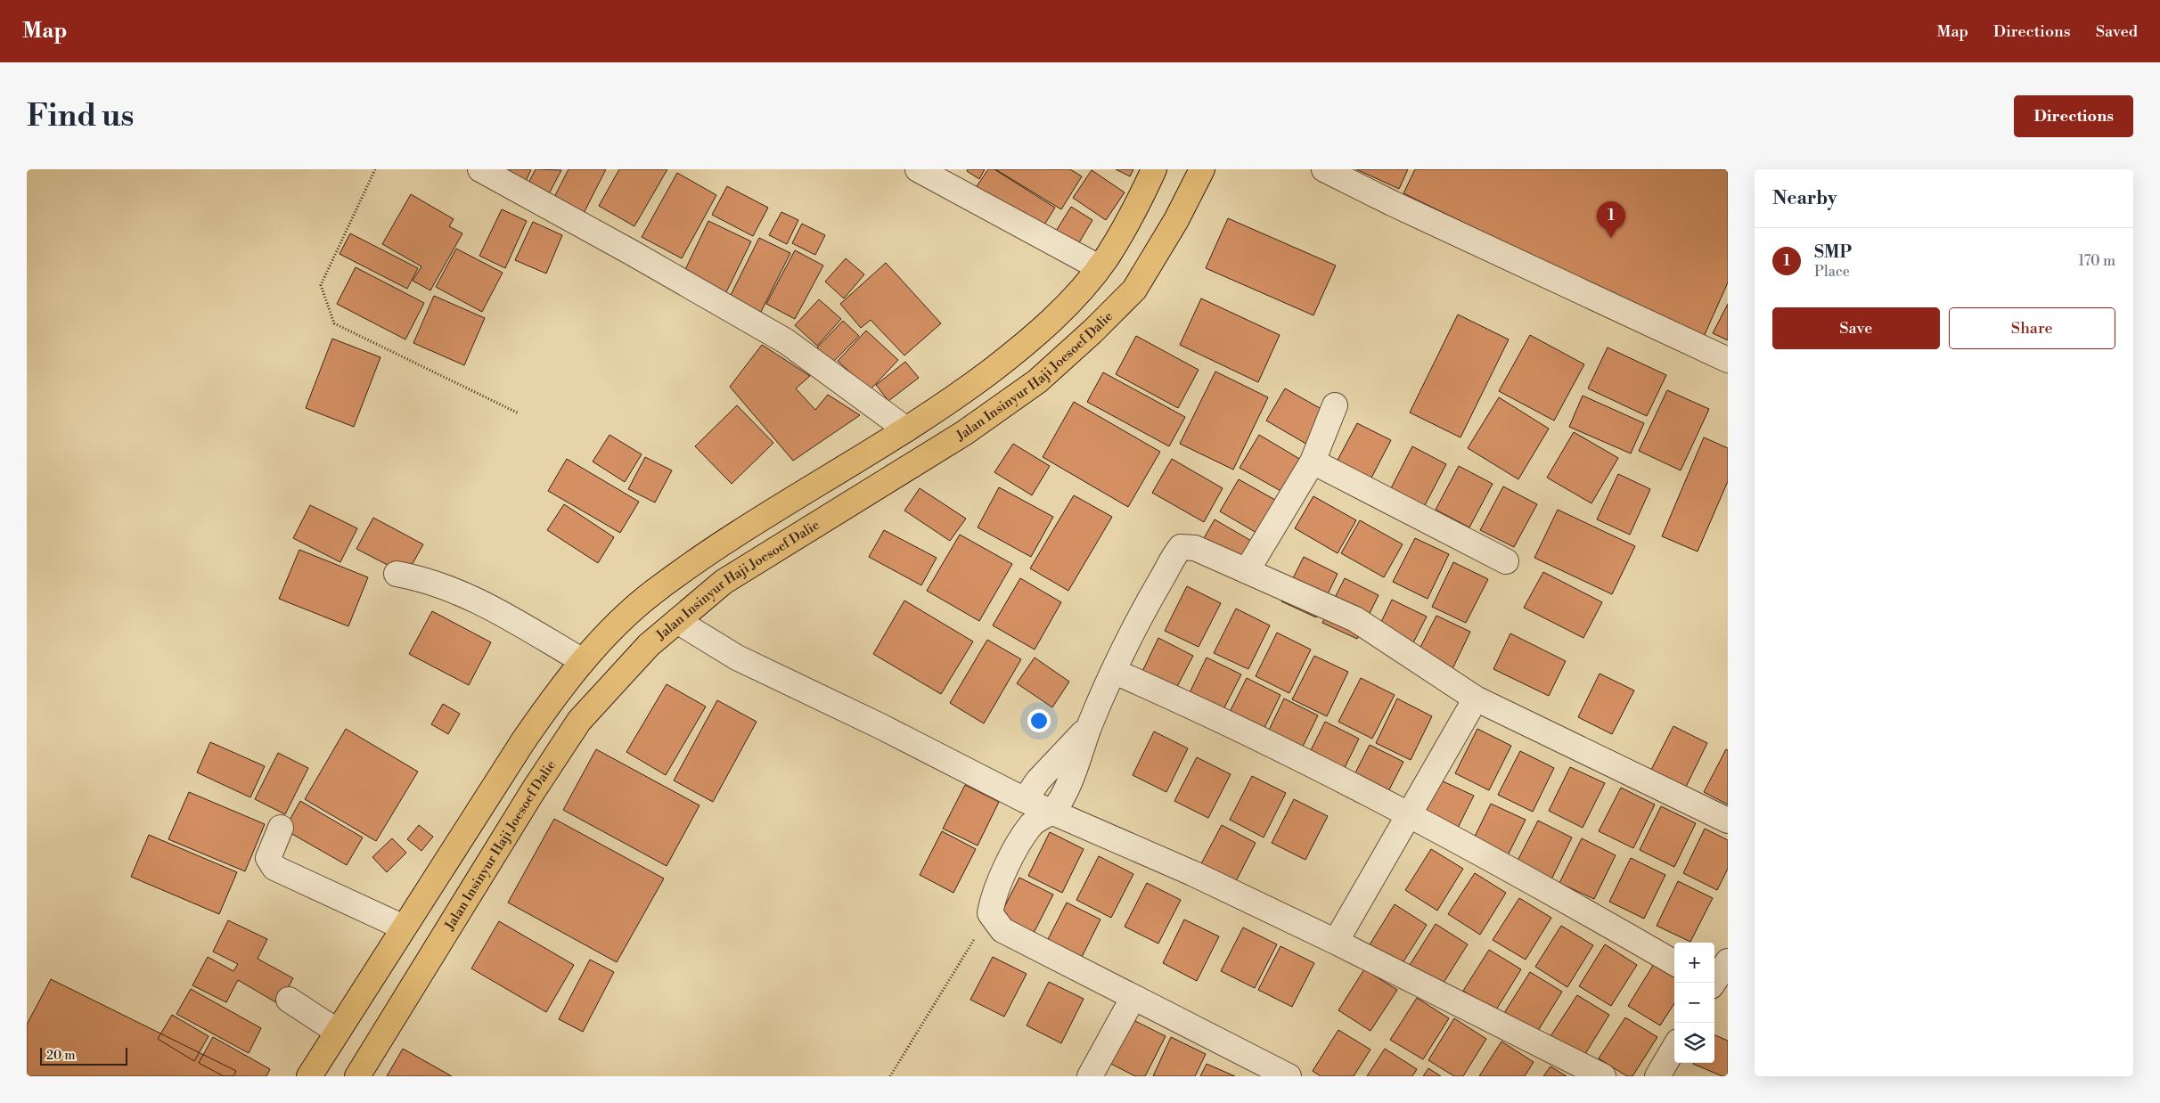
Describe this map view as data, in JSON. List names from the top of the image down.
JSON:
{
  "streets": {
    "main road": ["Jalan Insinyur Haji Joesoef Dalie"]
  },
  "scale_bar": "20 m",
  "page": {
    "header": "Map",
    "nav": ["Map", "Directions", "Saved"],
    "buttons": [
      "Directions",
      ["Save", "Share"]
    ],
    "title": "Find us",
    "heading": "Nearby",
    "pins": "1",
    "list": [
      {
        "mark": "1",
        "name": "SMP",
        "note": "Place",
        "value": "170 m"
      }
    ],
    "map_buttons": ["+", "−"],
    "scale": "20 m"
  }
}
